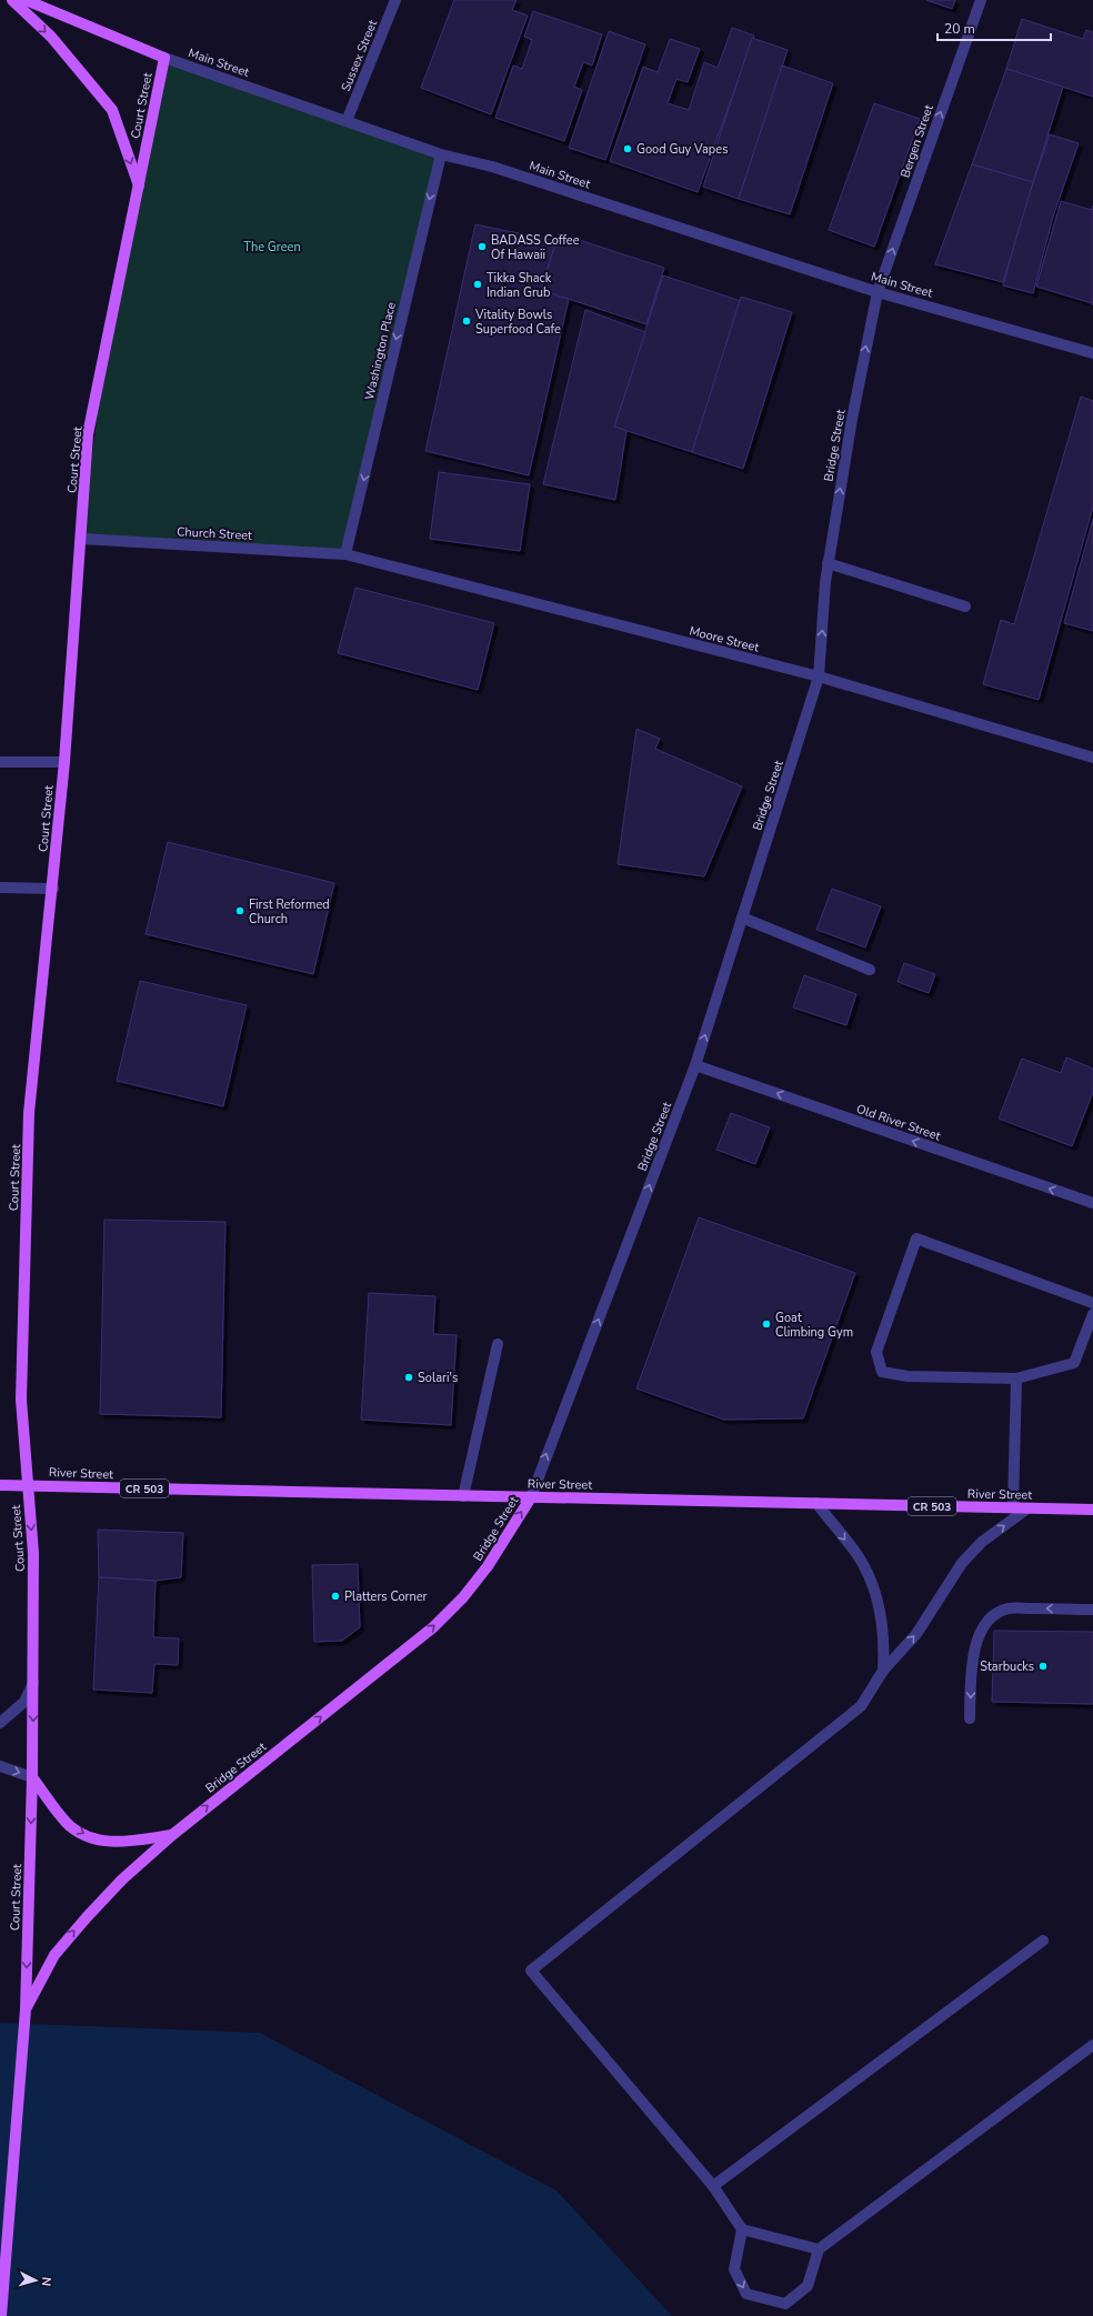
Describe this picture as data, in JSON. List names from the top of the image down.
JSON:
{
  "streets": {
    "main road": [
      "Main Street",
      "Court Street",
      "Bridge Street",
      "River Street",
      "CR 503"
    ],
    "street": [
      "Sussex Street",
      "Bergen Street",
      "Washington Place",
      "Church Street",
      "Moore Street",
      "Old River Street"
    ]
  },
  "crossings": [
    ["Sussex Street", "Main Street"],
    ["Main Street", "Court Street"],
    ["Main Street", "Bergen Street"],
    ["Main Street", "Washington Place"],
    ["Main Street", "Bridge Street"],
    ["Court Street", "Bridge Street"],
    ["Court Street", "Church Street"],
    ["Court Street", "River Street"],
    ["Court Street", "CR 503"],
    ["Bergen Street", "Bridge Street"],
    ["Washington Place", "Church Street"],
    ["Washington Place", "Moore Street"],
    ["Bridge Street", "Moore Street"],
    ["Bridge Street", "Old River Street"],
    ["Bridge Street", "River Street"],
    ["Church Street", "Moore Street"],
    ["River Street", "CR 503"]
  ],
  "one_way": [
    "Bergen Street",
    "Washington Place",
    "Bridge Street",
    "Old River Street"
  ],
  "parks": ["The Green"],
  "places": [
    "Good Guy Vapes",
    "BADASS Coffee Of Hawaii",
    "Tikka Shack Indian Grub",
    "Vitality Bowls Superfood Cafe",
    "First Reformed Church",
    "Goat Climbing Gym",
    "Solari's",
    "Platters Corner",
    "Starbucks"
  ],
  "scale_bar": "20 m",
  "north": "right"
}
